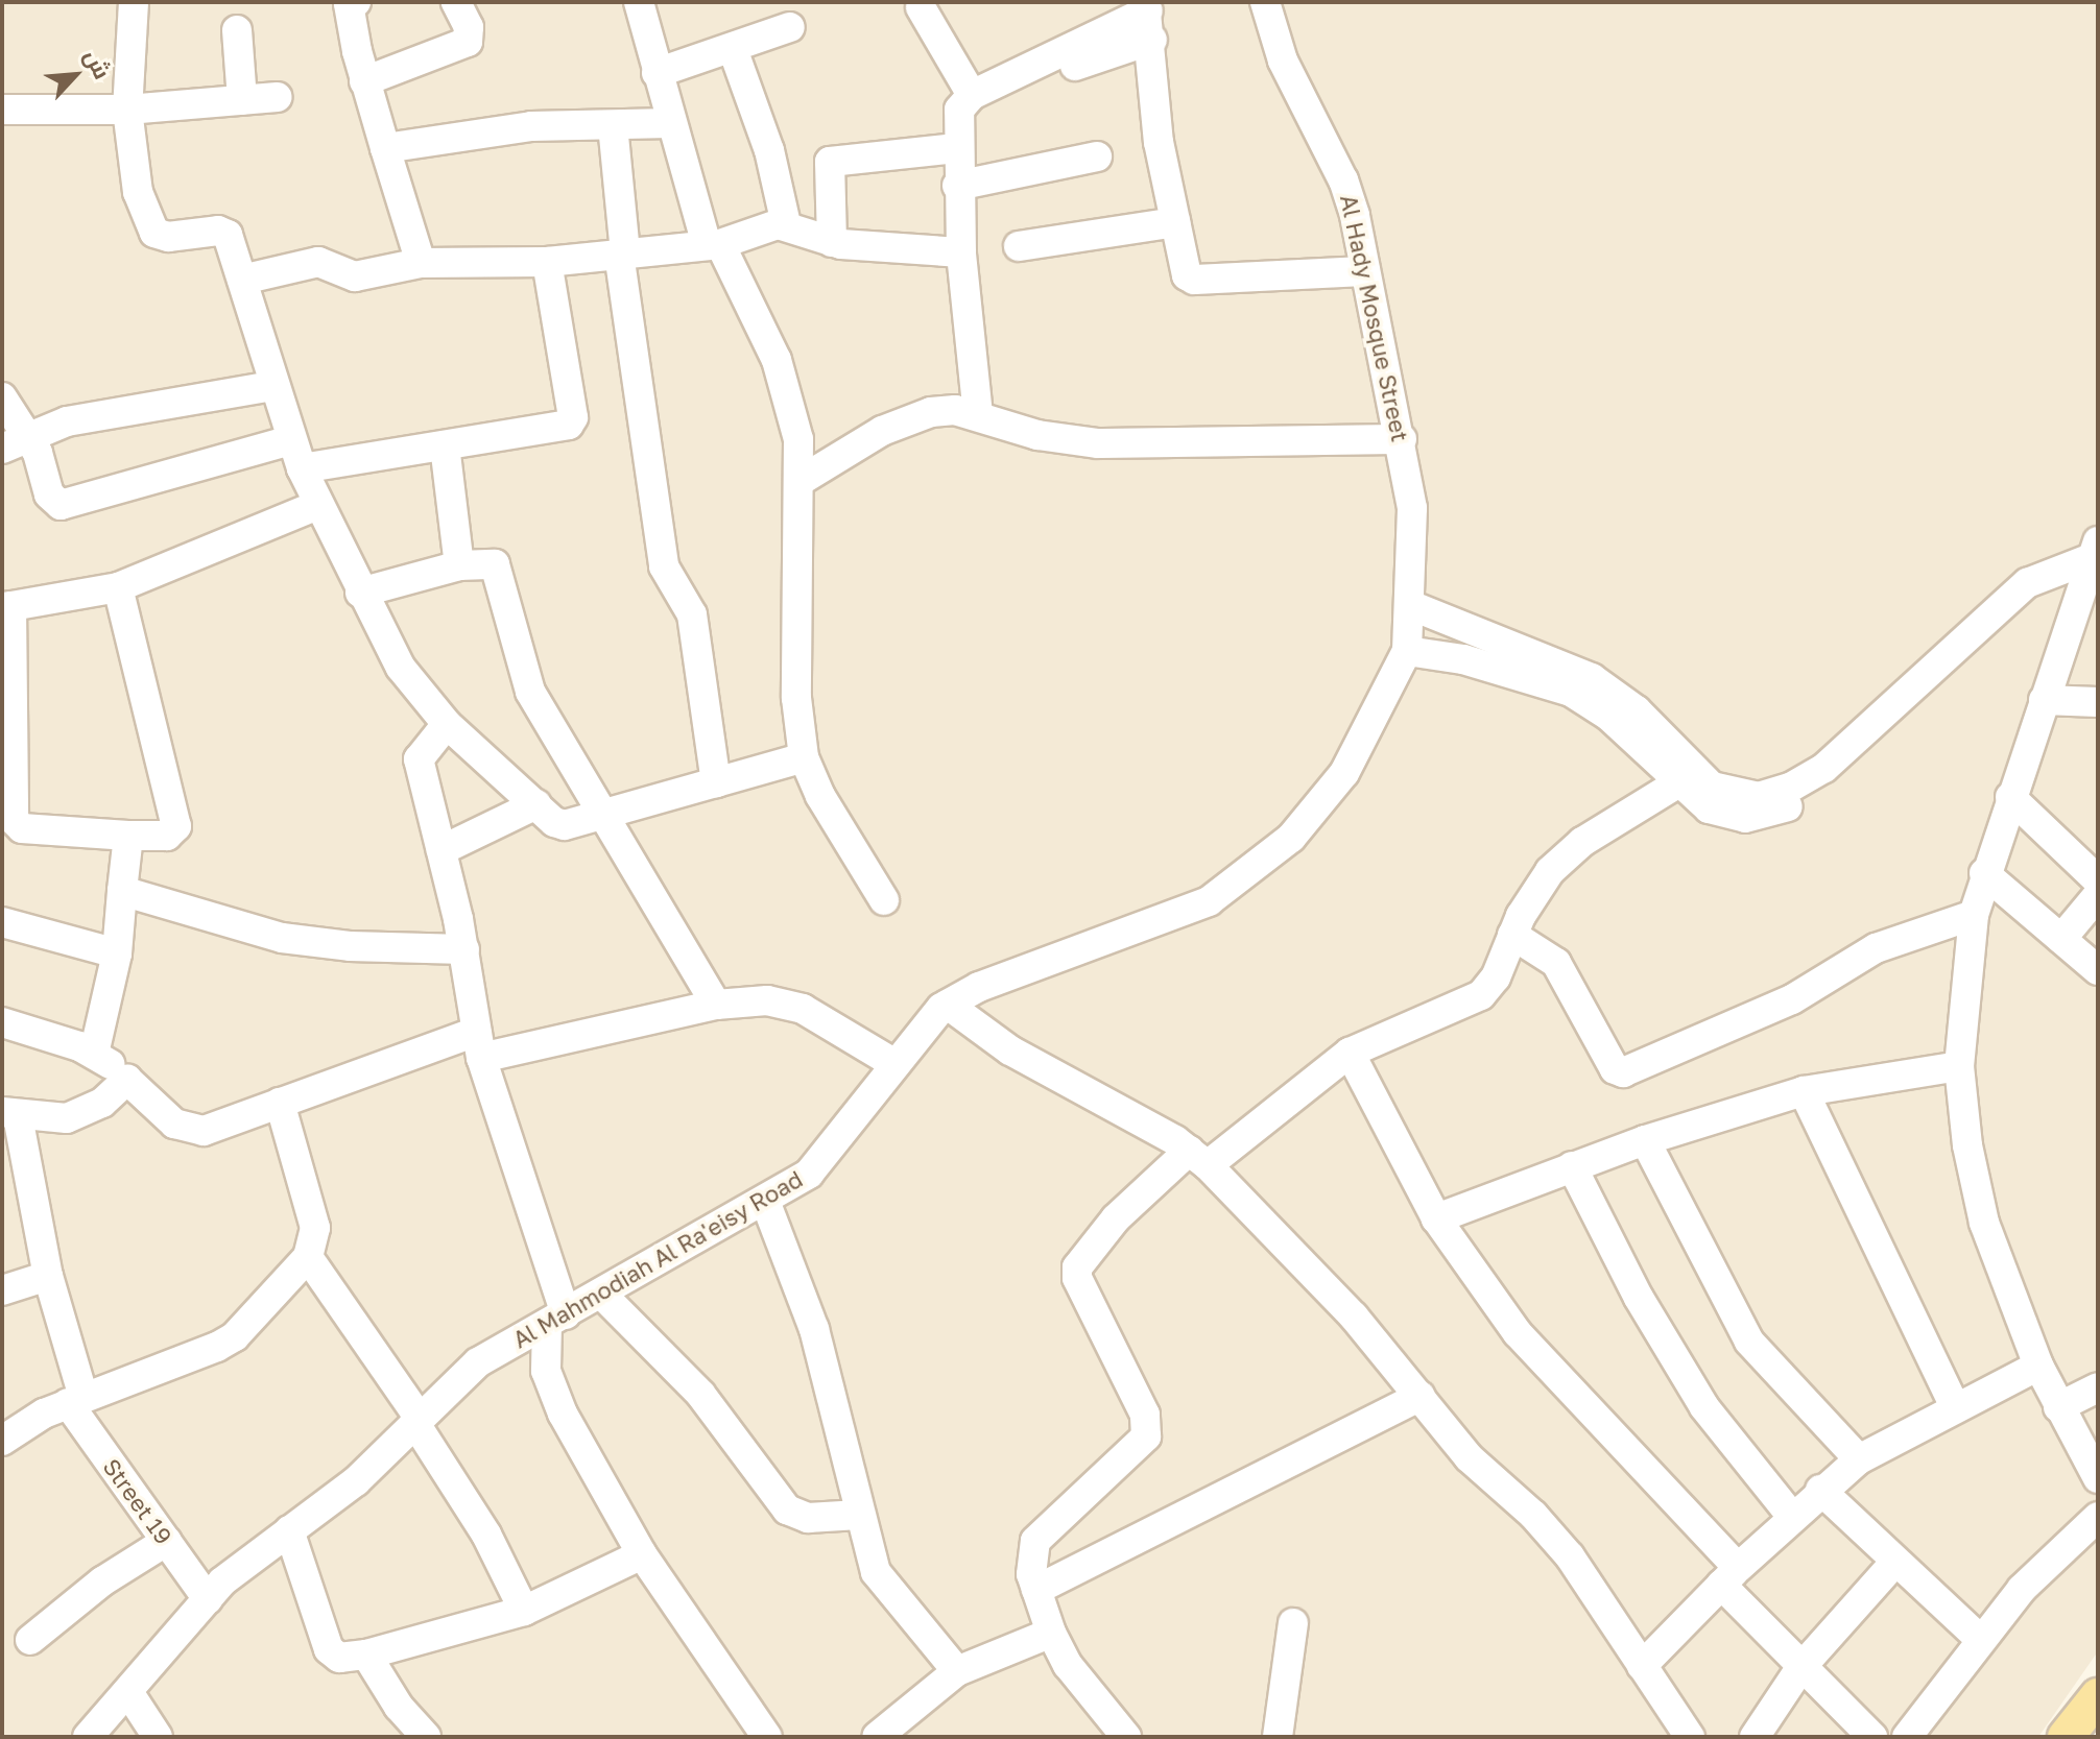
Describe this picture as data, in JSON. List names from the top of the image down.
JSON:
{
  "streets": {
    "street": ["Al Hady Mosque Street", "Al Mahmodiah Al Ra'eisy Road", "Street 19"]
  },
  "crossings": [
    ["Al Hady Mosque Street", "Al Mahmodiah Al Ra'eisy Road"],
    ["Al Mahmodiah Al Ra'eisy Road", "Street 19"]
  ],
  "north": "top right"
}
